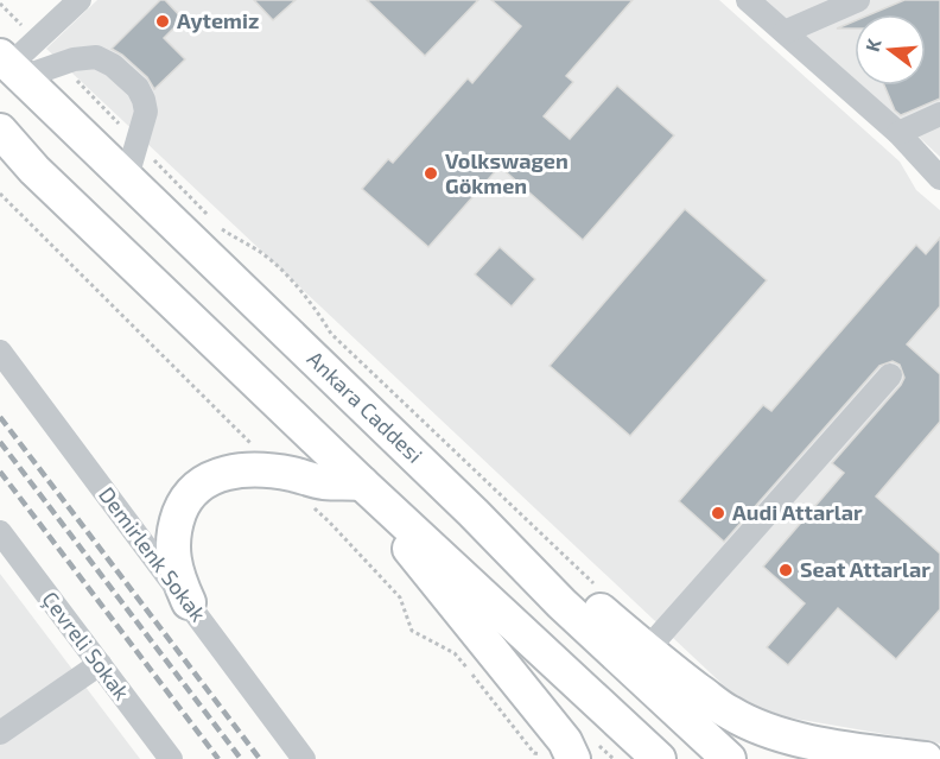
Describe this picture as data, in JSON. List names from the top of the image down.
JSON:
{
  "streets": {
    "highway": ["Ankara Caddesi"],
    "street": ["Demirlenk Sokak", "Çevreli Sokak"]
  },
  "places": [
    "Aytemiz",
    "Volkswagen Gökmen",
    "Audi Attarlar",
    "Seat Attarlar"
  ],
  "north": "left"
}
